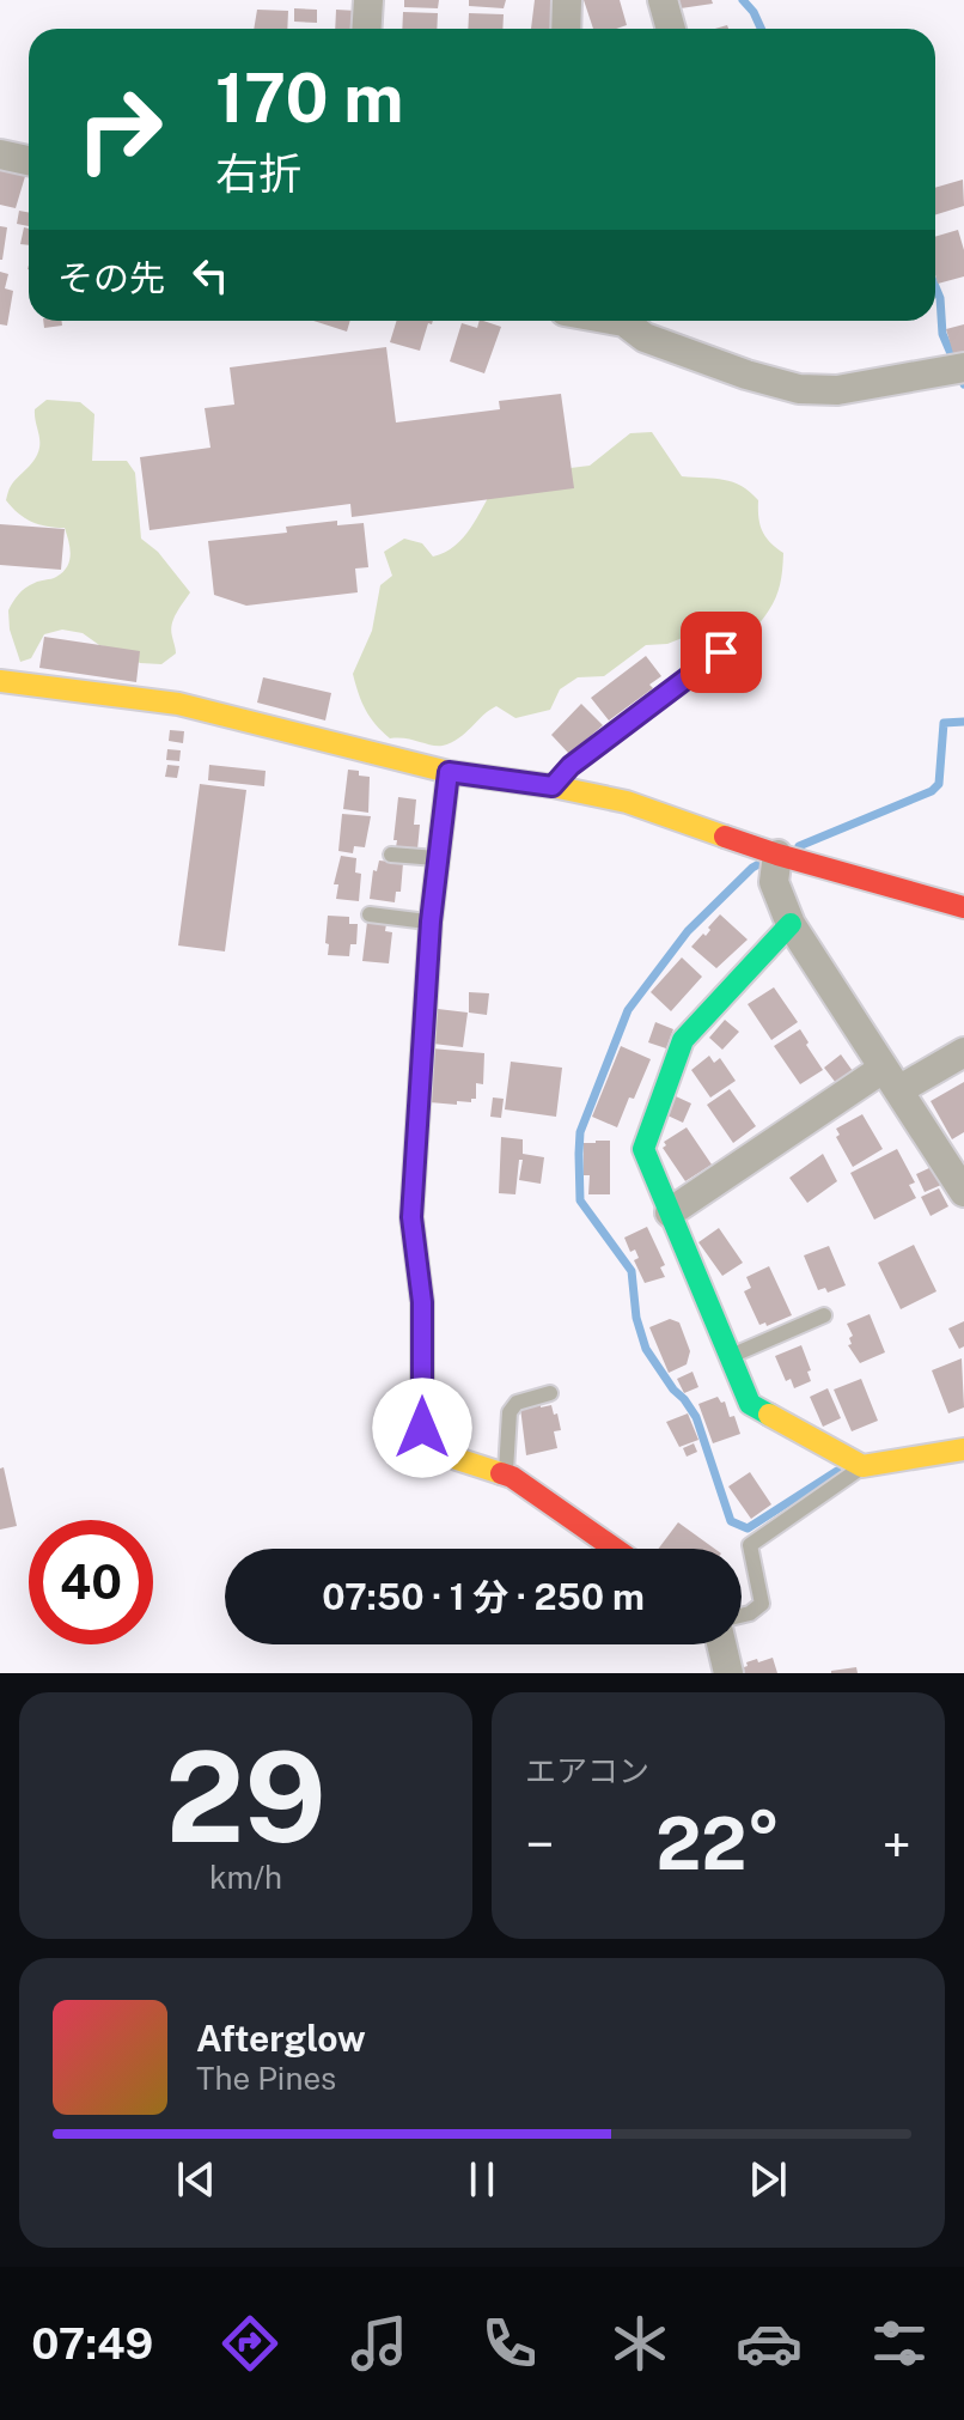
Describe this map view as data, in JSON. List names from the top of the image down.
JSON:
{
  "page": {
    "turn": ["170 m", "右折"],
    "then": "その先",
    "limit": "40",
    "trip": "07:50 · 1 分 · 250 m",
    "tile": [
      ["29", "km/h"],
      "エアコン"
    ],
    "heat": ["−", "22°", "+"],
    "song": ["Afterglow", "The Pines"],
    "tabs": "07:49"
  }
}
